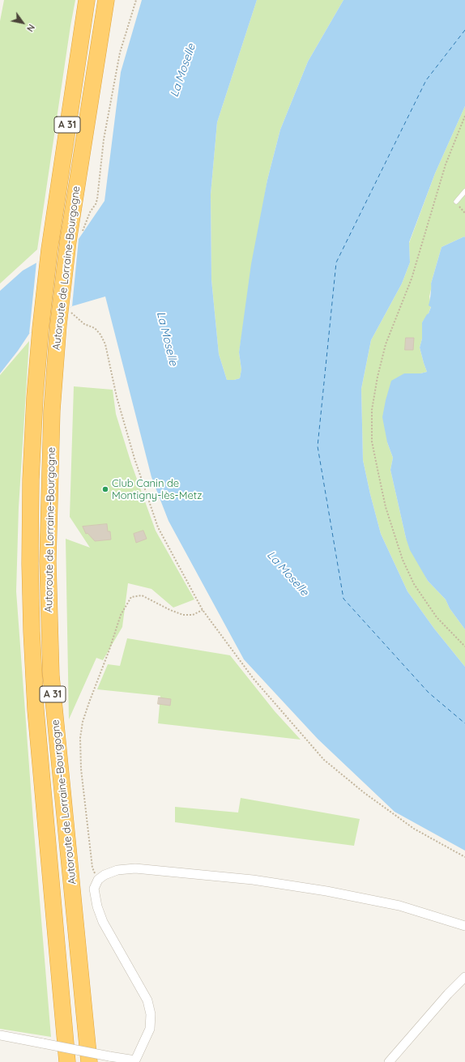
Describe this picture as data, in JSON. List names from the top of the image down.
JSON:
{
  "streets": {
    "highway": ["A 31", "Autoroute de Lorraine-Bourgogne"]
  },
  "water": ["La Moselle"],
  "places": ["Club Canin de Montigny-lès-Metz"],
  "north": "bottom right"
}
